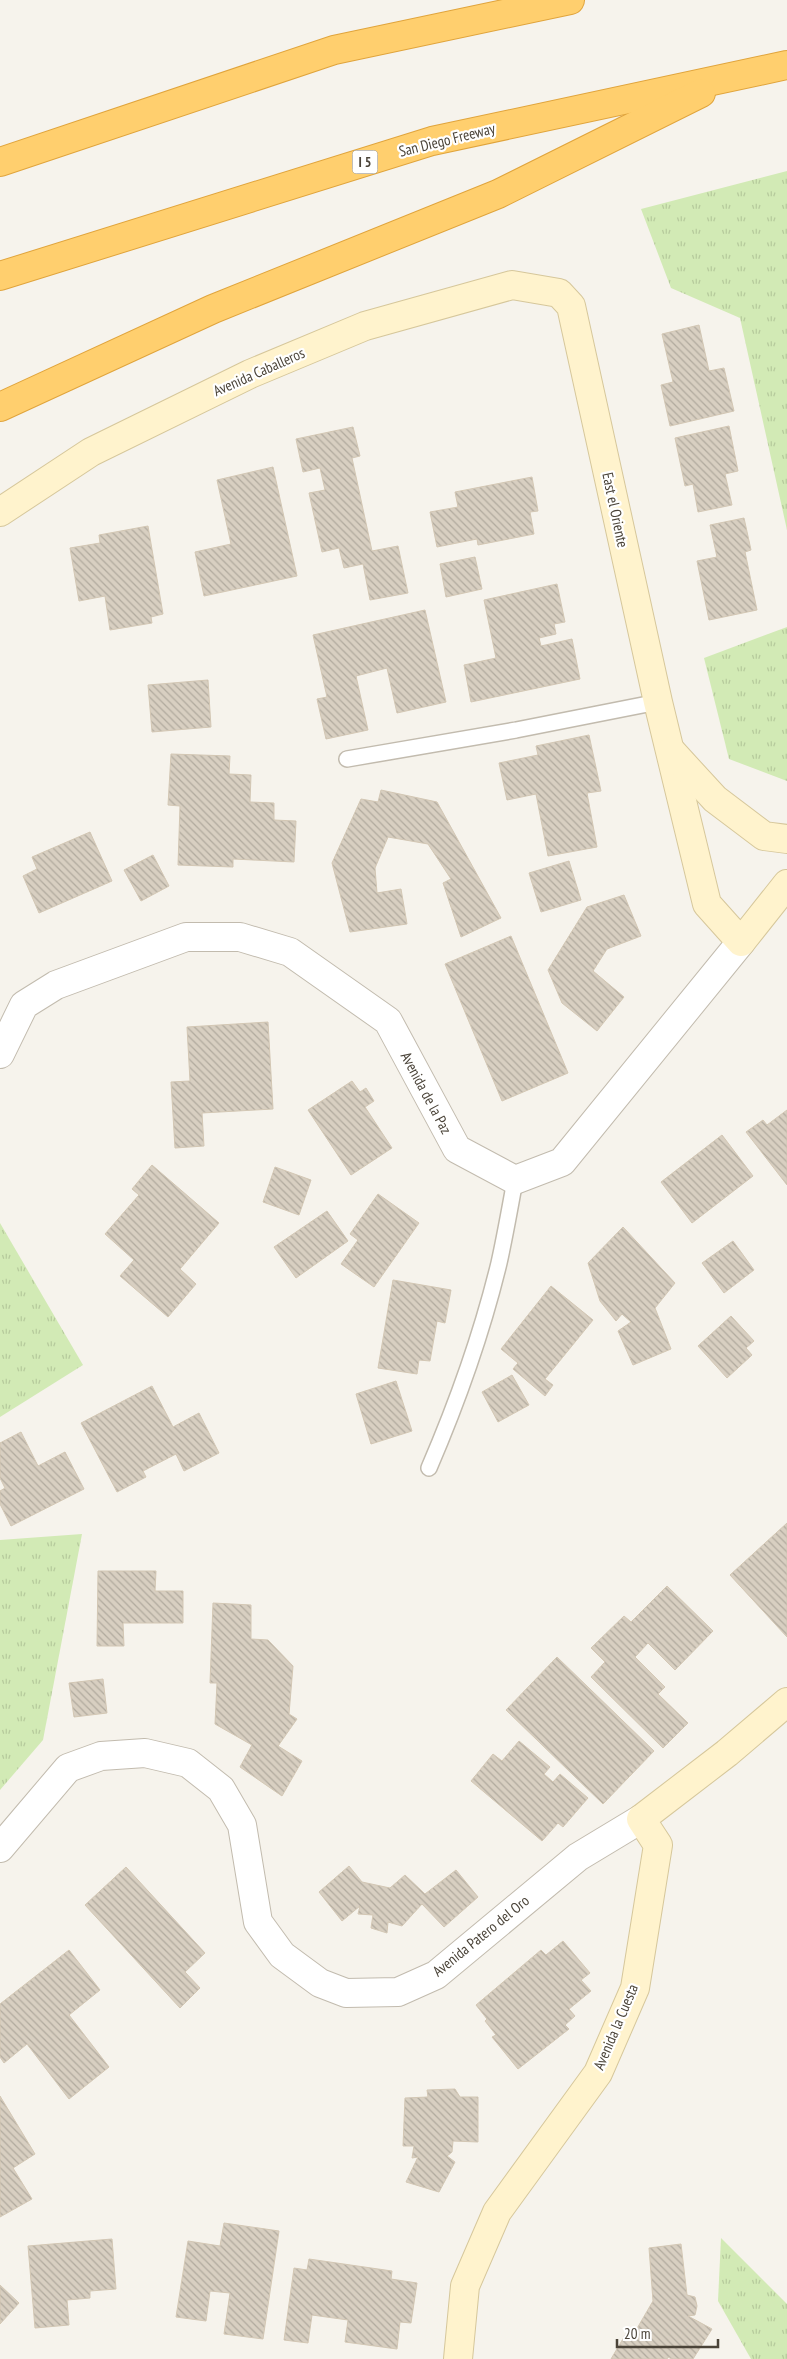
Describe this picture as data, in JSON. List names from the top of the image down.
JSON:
{
  "streets": {
    "highway": ["San Diego Freeway", "I 5"],
    "street": [
      "Avenida Caballeros",
      "East el Oriente",
      "Avenida de la Paz",
      "Avenida Patero del Oro",
      "Avenida la Cuesta"
    ]
  },
  "crossings": [
    ["Avenida Caballeros", "East el Oriente"],
    ["Avenida Patero del Oro", "Avenida la Cuesta"]
  ],
  "scale_bar": "20 m"
}
